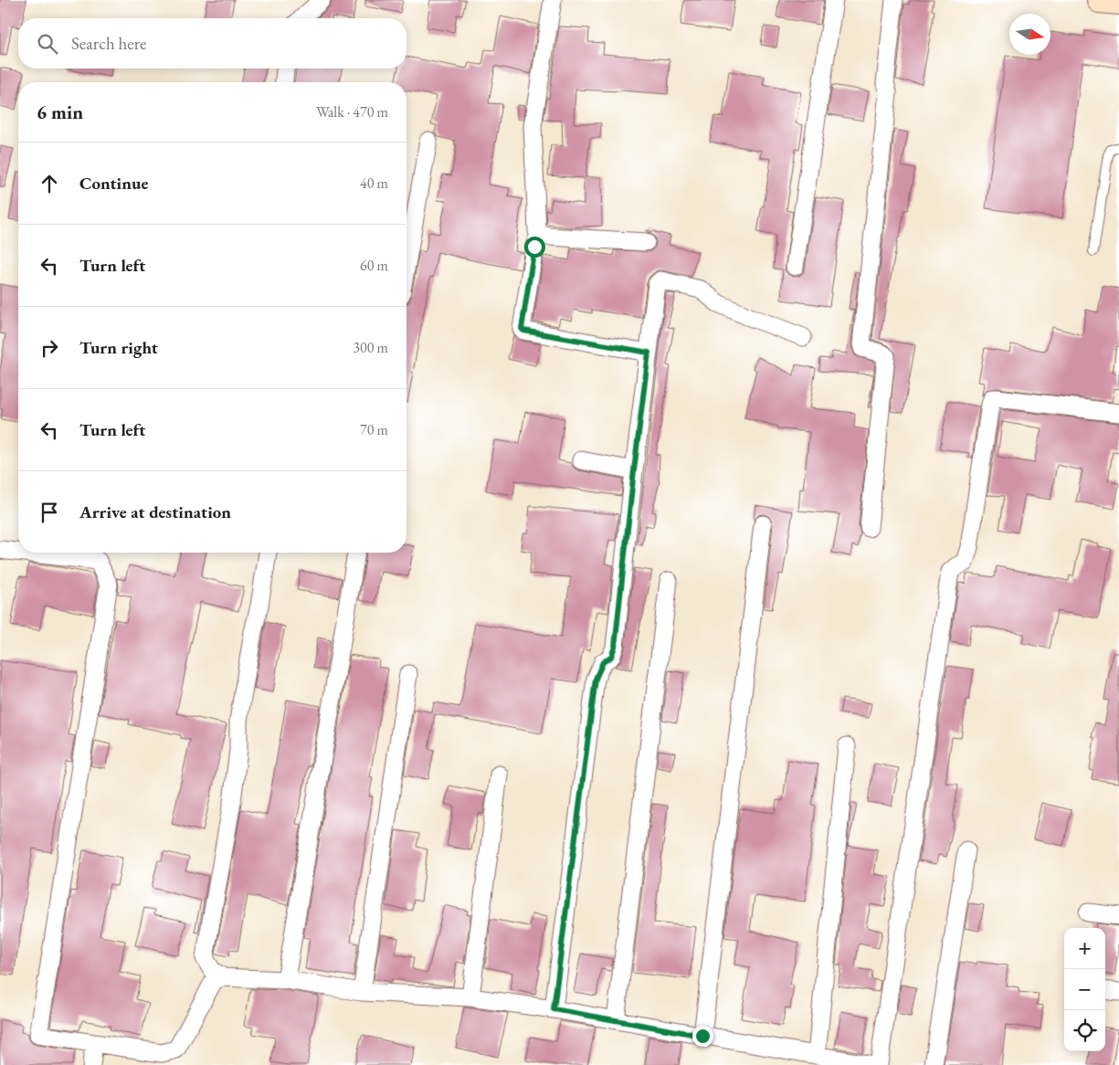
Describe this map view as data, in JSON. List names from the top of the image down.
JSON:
{
  "north": "right",
  "page": {
    "search": "Search here",
    "heading": ["6 min", "Walk · 470 m"],
    "list": [
      ["Continue", "40 m"],
      ["Turn left", "60 m"],
      ["Turn right", "300 m"],
      ["Turn left", "70 m"],
      "Arrive at destination"
    ],
    "map_buttons": ["+", "−"]
  }
}
